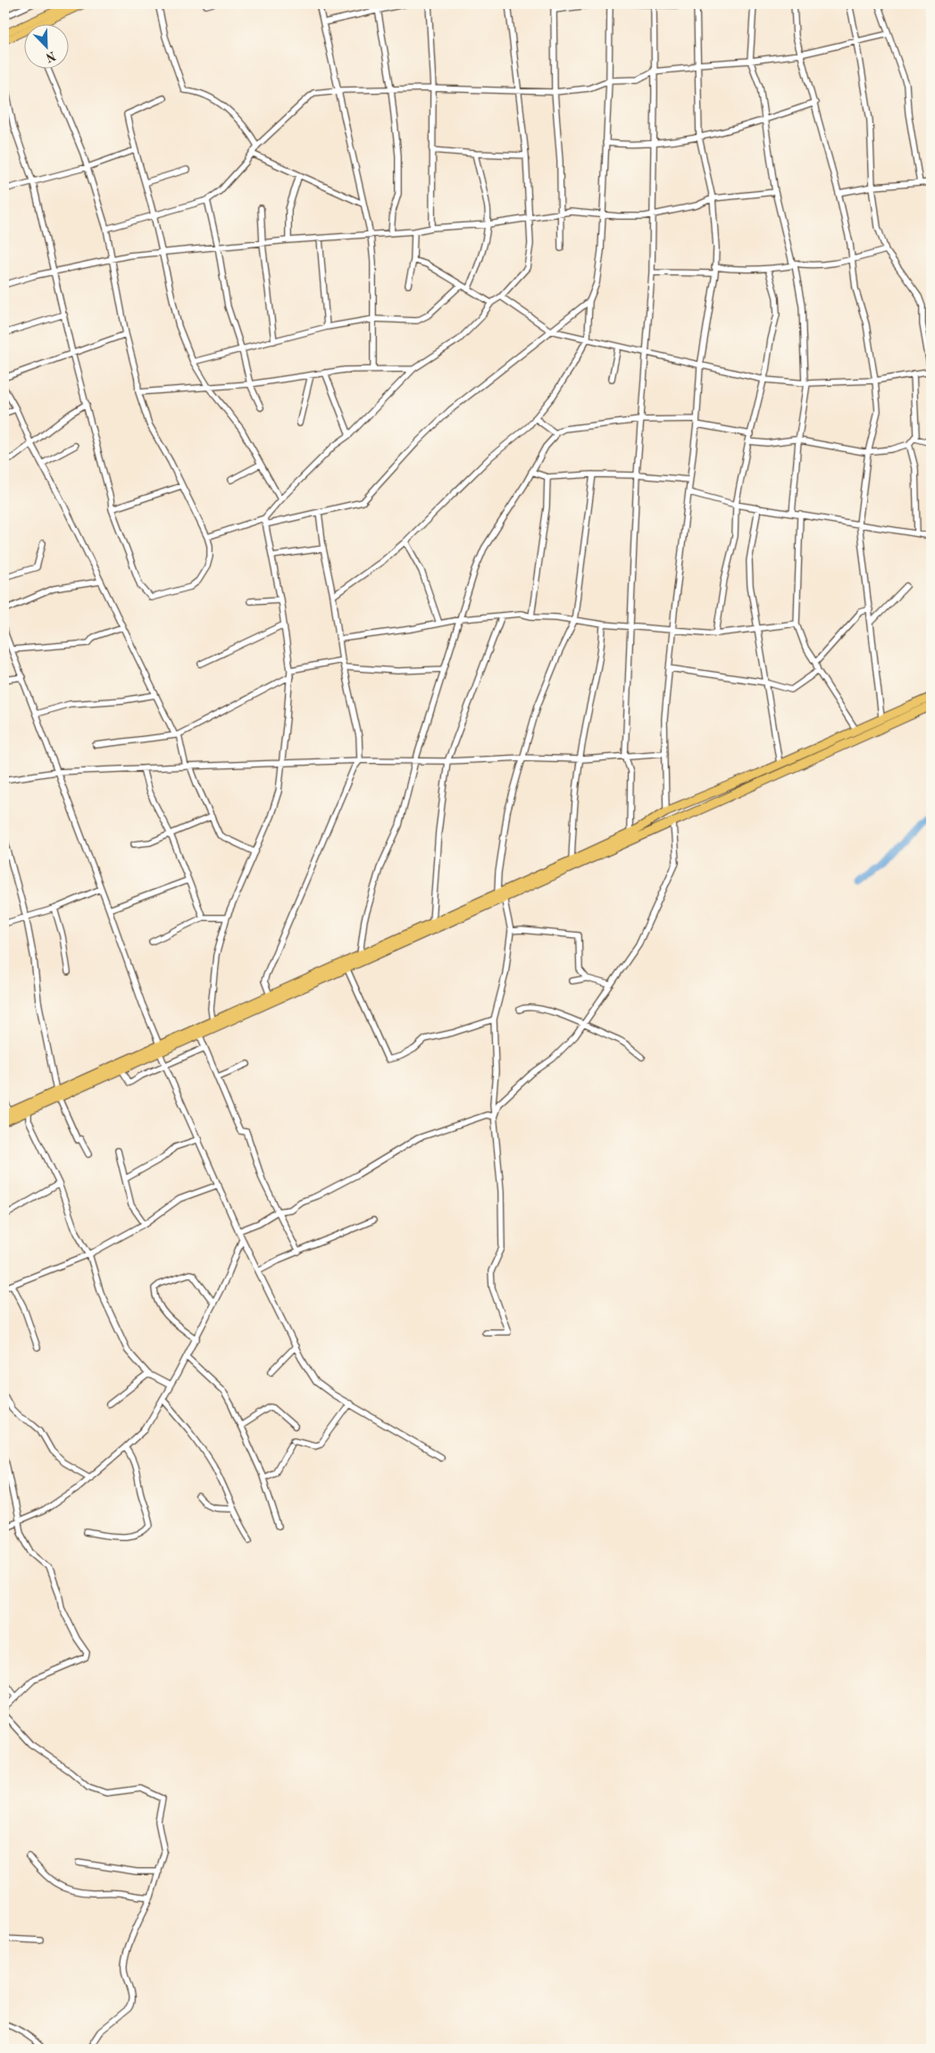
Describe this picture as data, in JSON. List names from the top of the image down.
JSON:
{
  "north": "bottom right"
}
